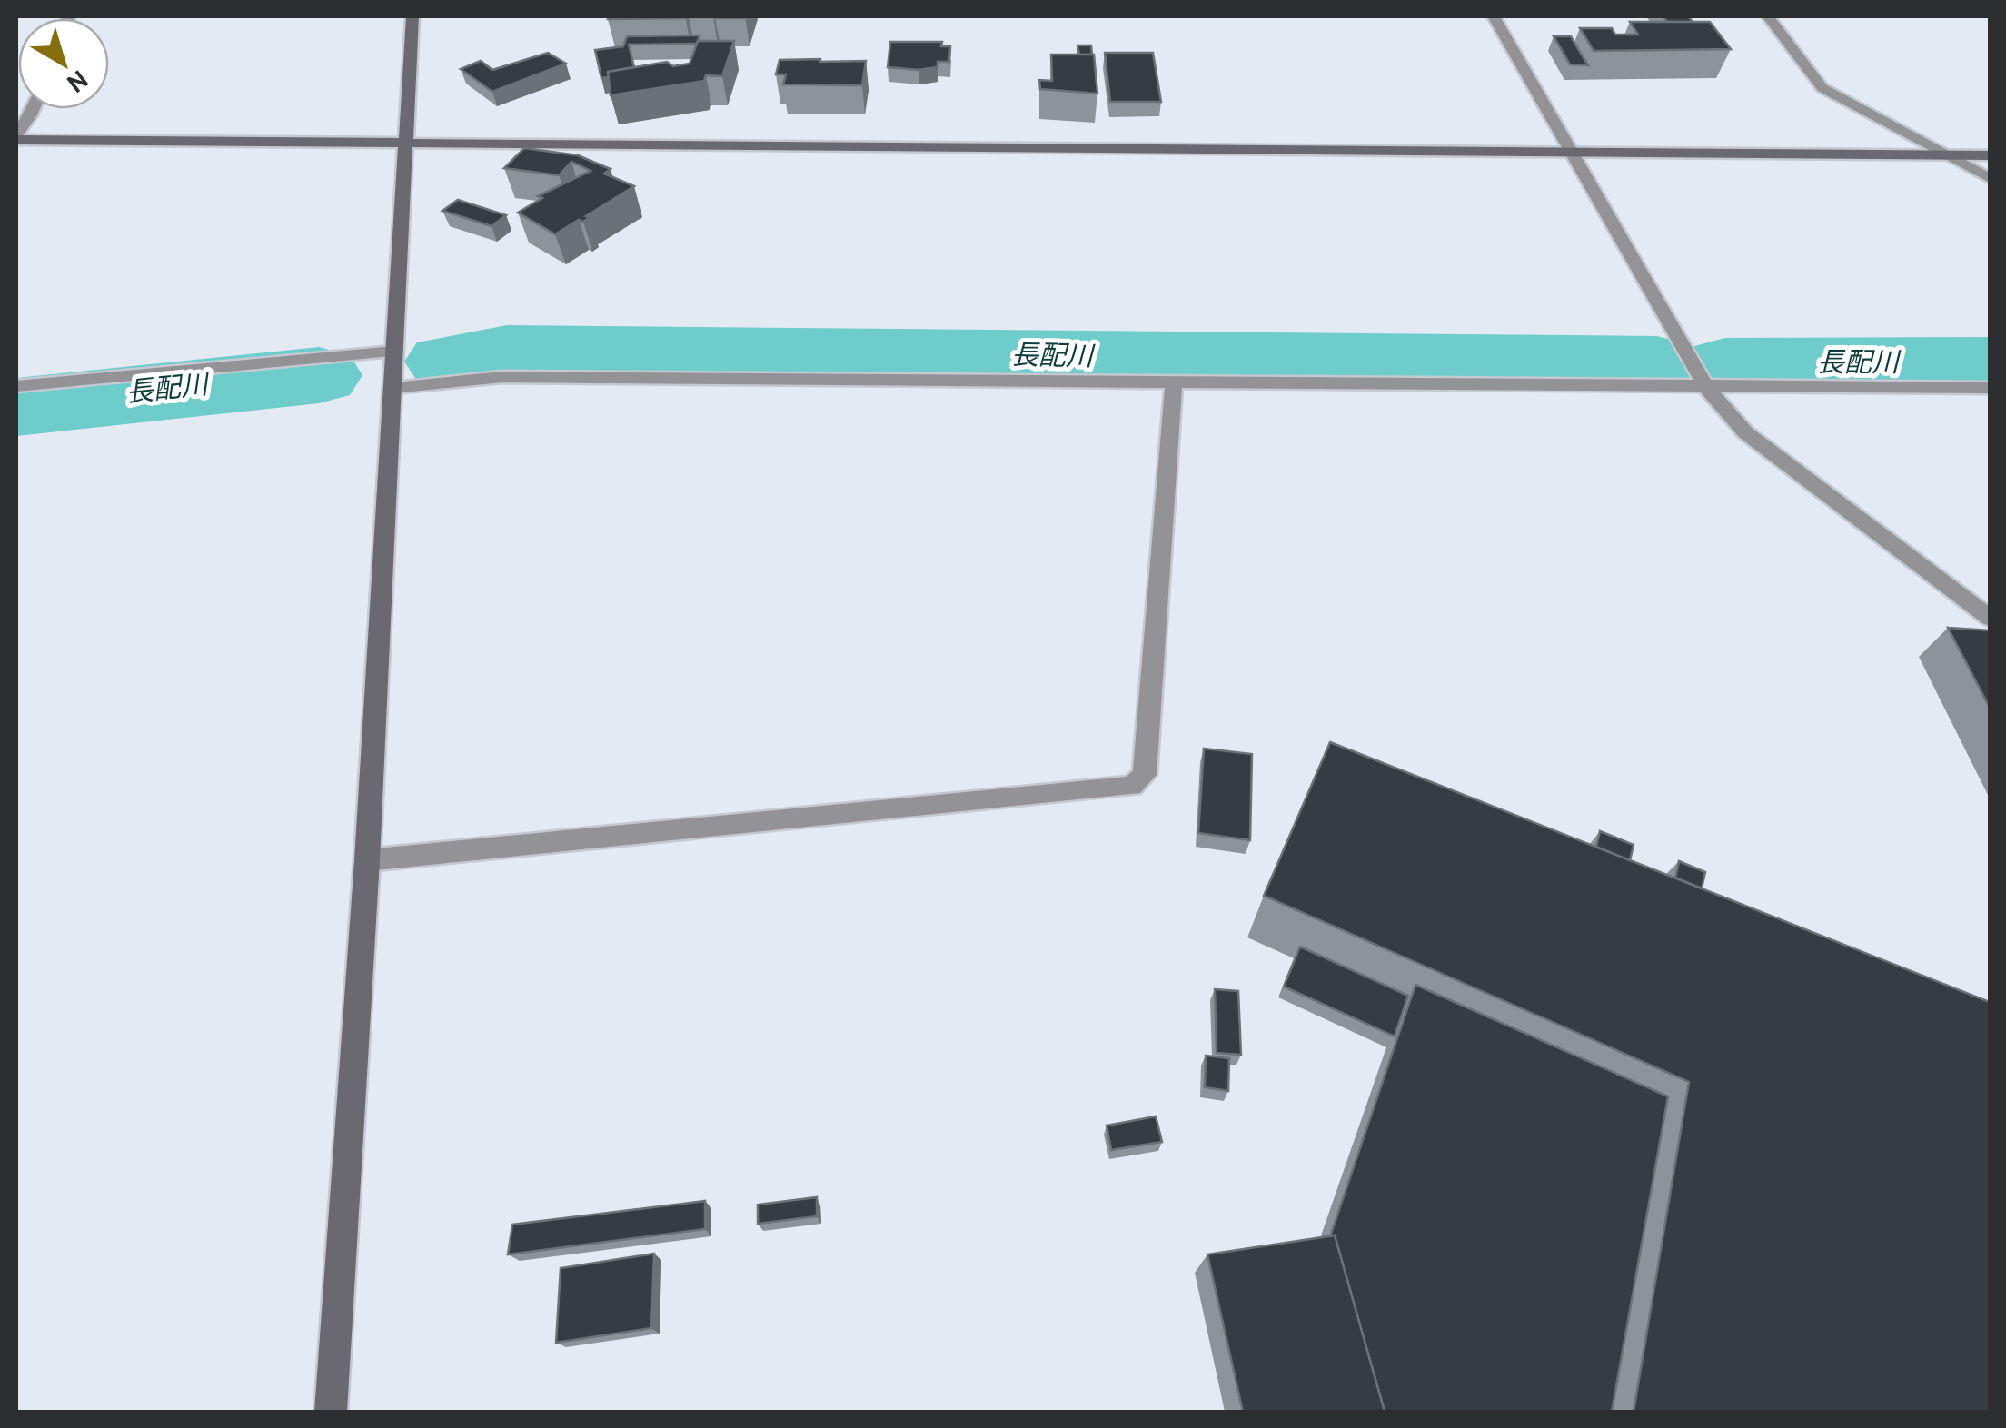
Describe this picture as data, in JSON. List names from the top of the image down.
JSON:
{
  "water": ["長配川"],
  "north": "bottom right"
}
